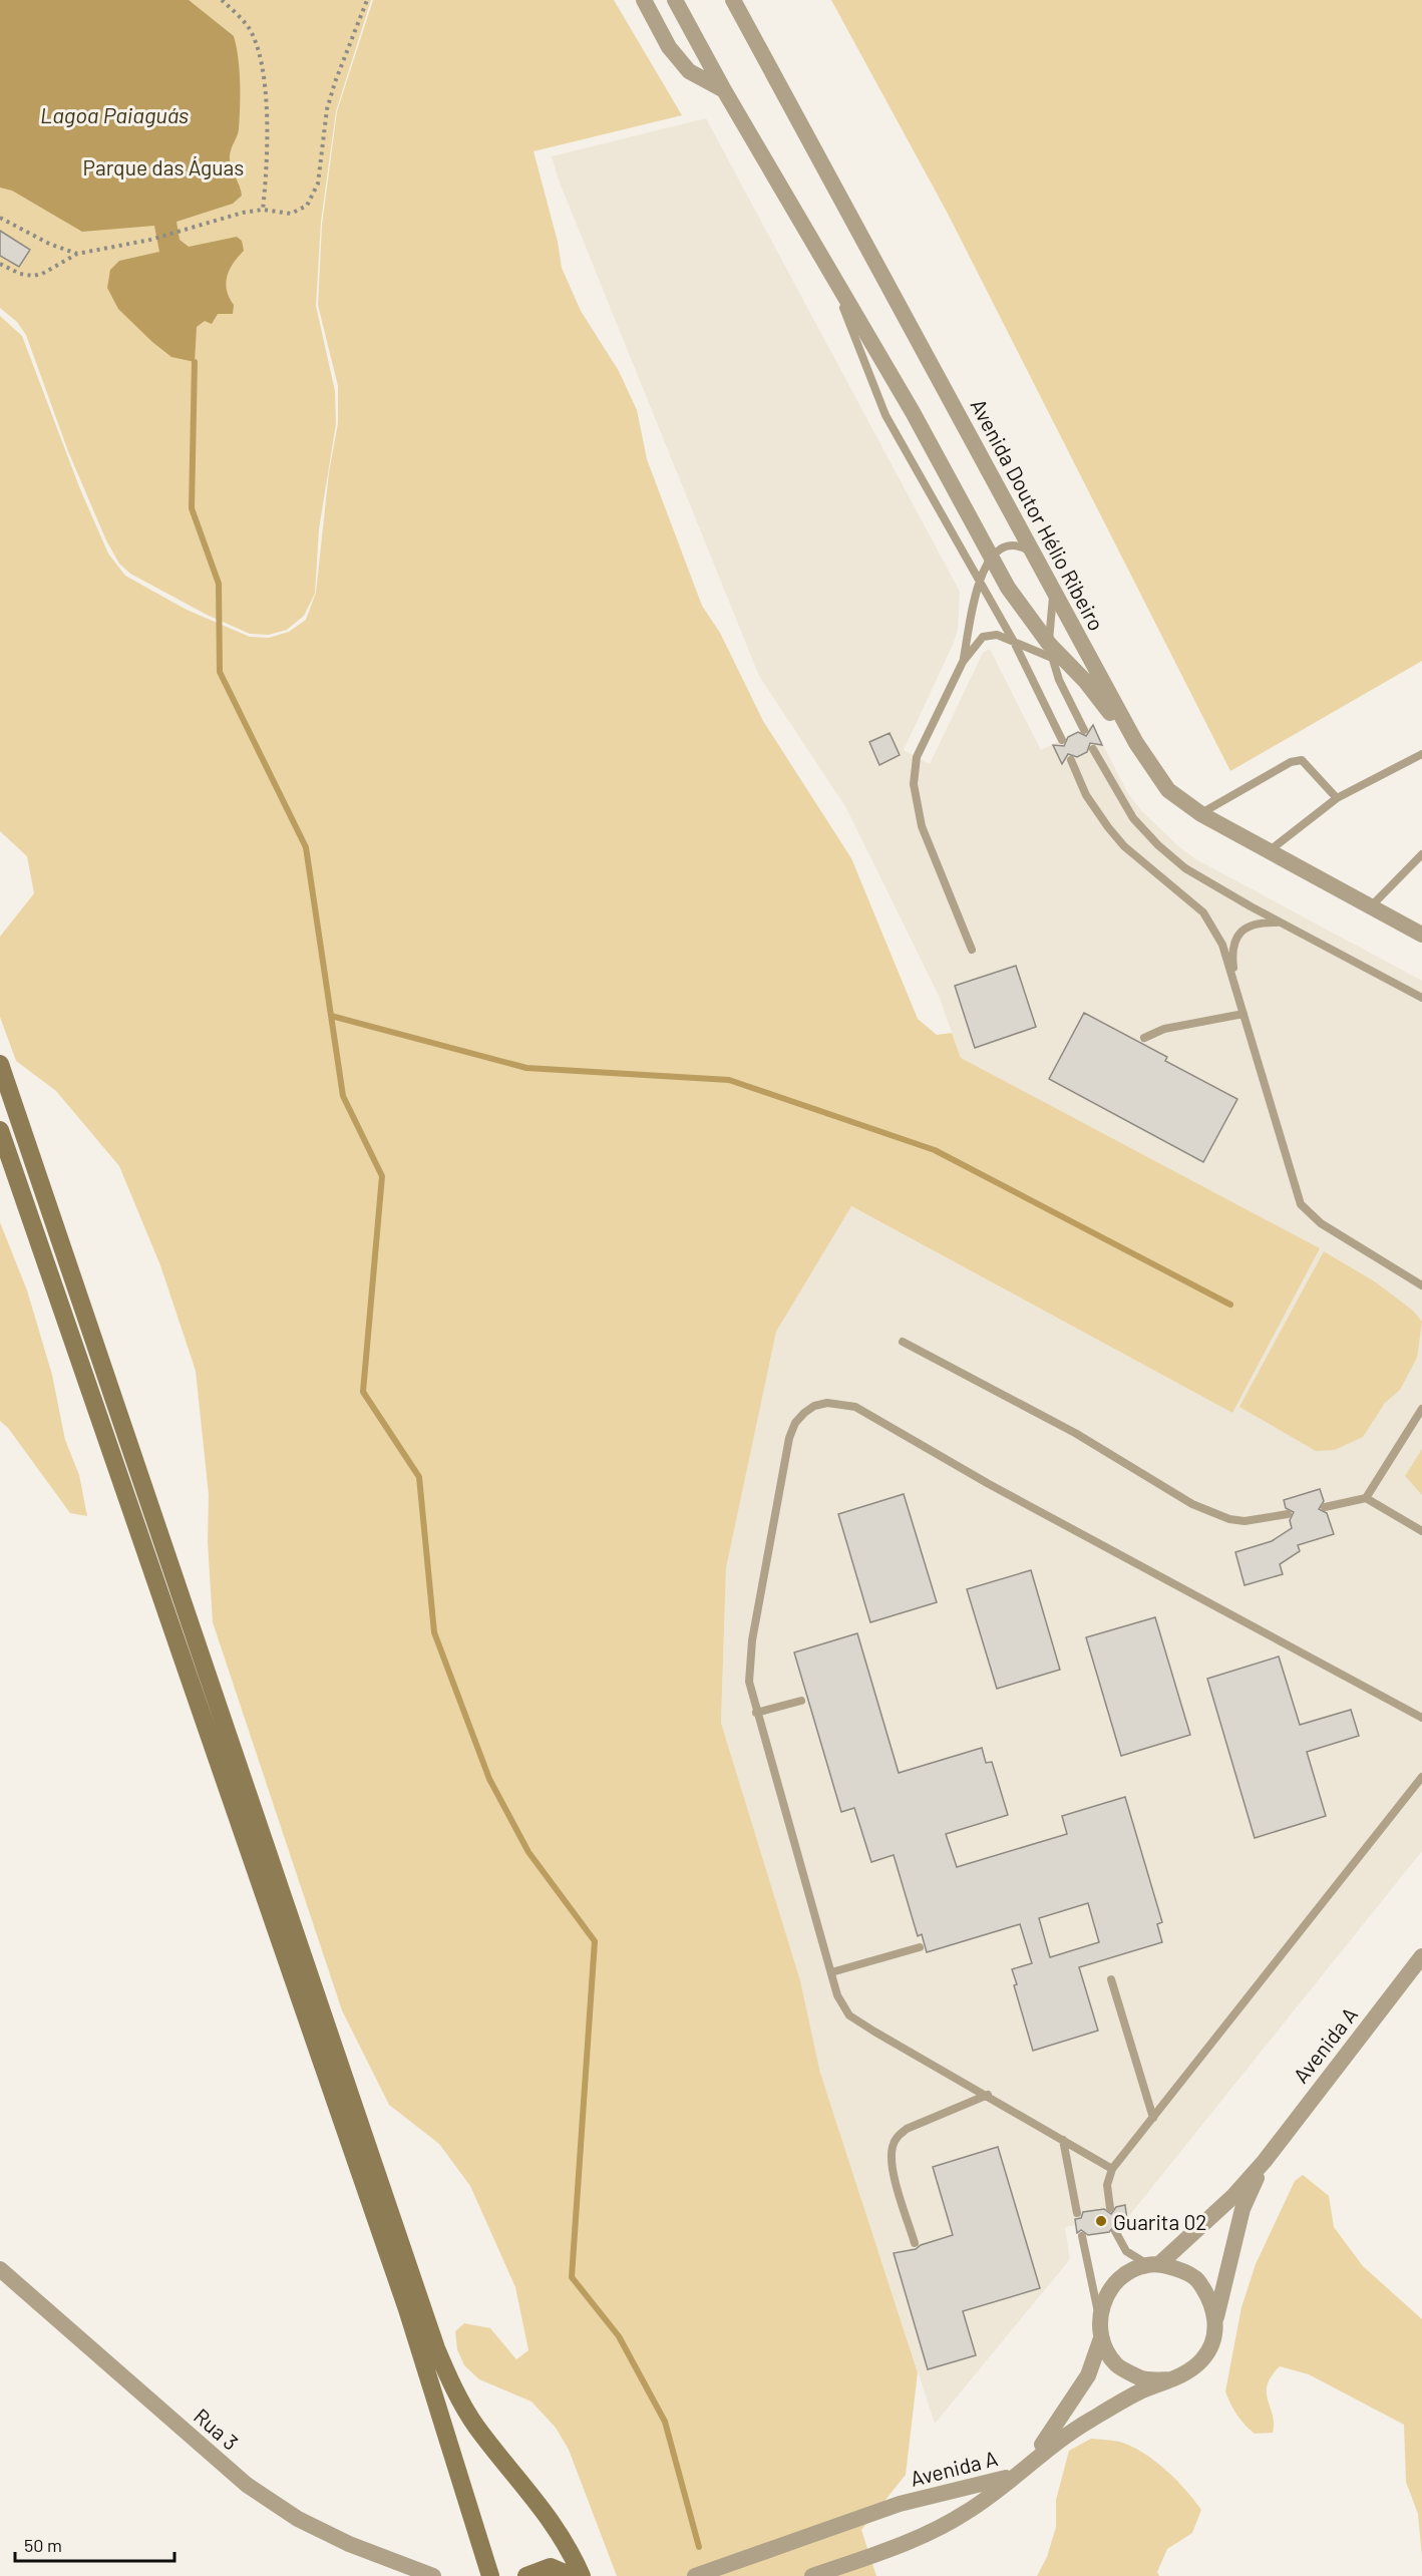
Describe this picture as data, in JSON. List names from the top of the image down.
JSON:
{
  "streets": {
    "street": ["Avenida Doutor Hélio Ribeiro", "Avenida A", "Rua 3"]
  },
  "water": ["Lagoa Paiaguás"],
  "parks": ["Parque das Águas"],
  "places": ["Guarita 02"],
  "scale_bar": "50 m"
}
